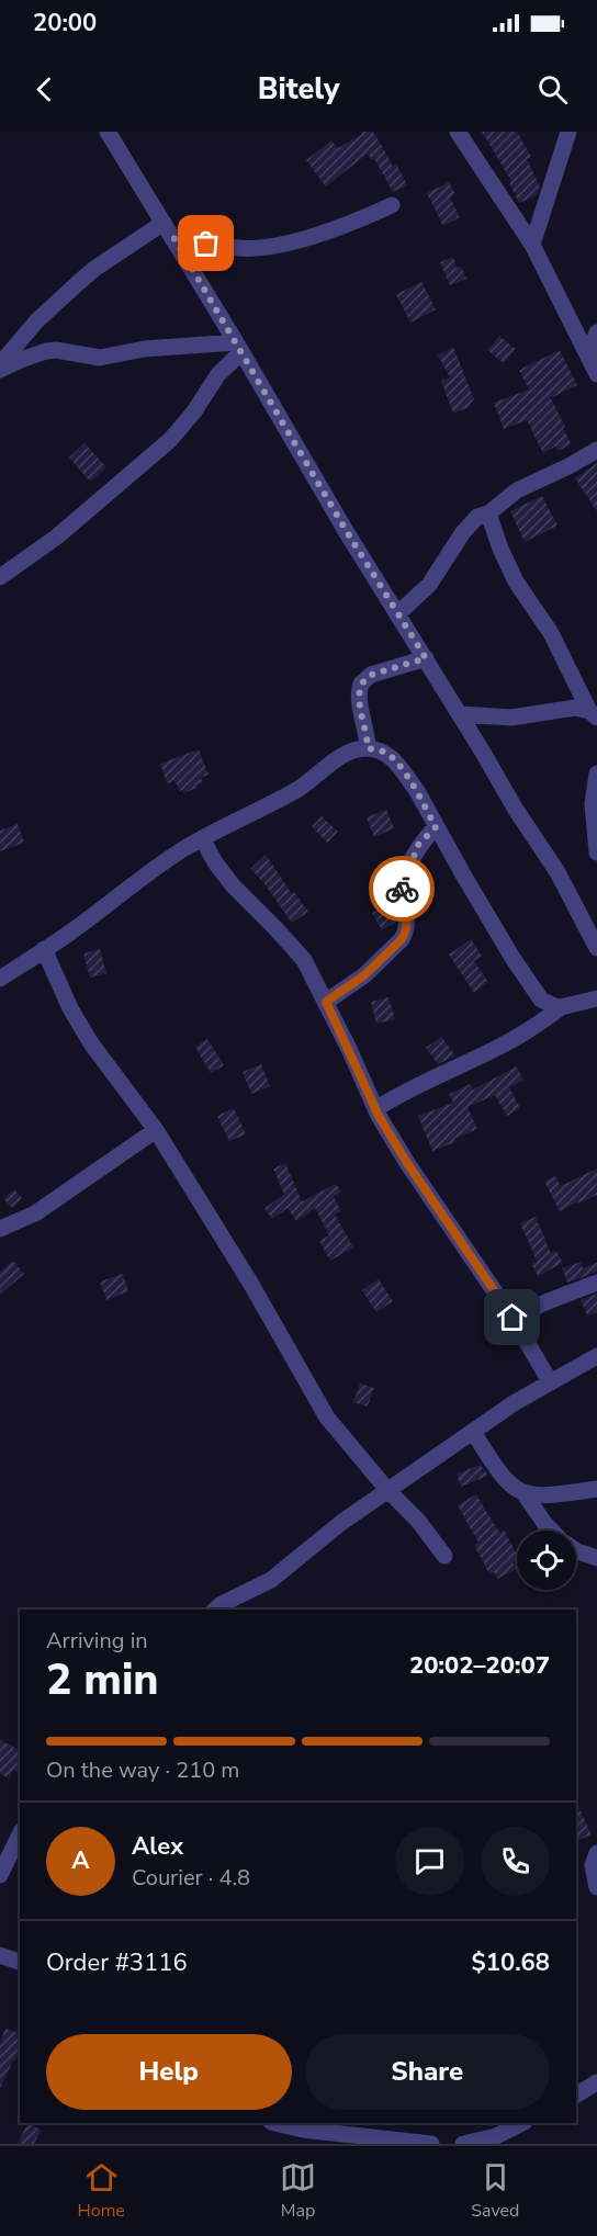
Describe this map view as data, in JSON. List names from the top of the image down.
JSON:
{
  "page": {
    "status": "20:00",
    "header": "Bitely",
    "heading": ["2 min", "Arriving in", "20:02–20:07"],
    "panel": [
      "Alex",
      "Courier · 4.8",
      "Order #3116",
      "$10.68"
    ],
    "bar": "On the way · 210 m",
    "round": "A",
    "buttons": ["Help", "Share"],
    "tabs": ["Home", "Map", "Saved"]
  }
}
